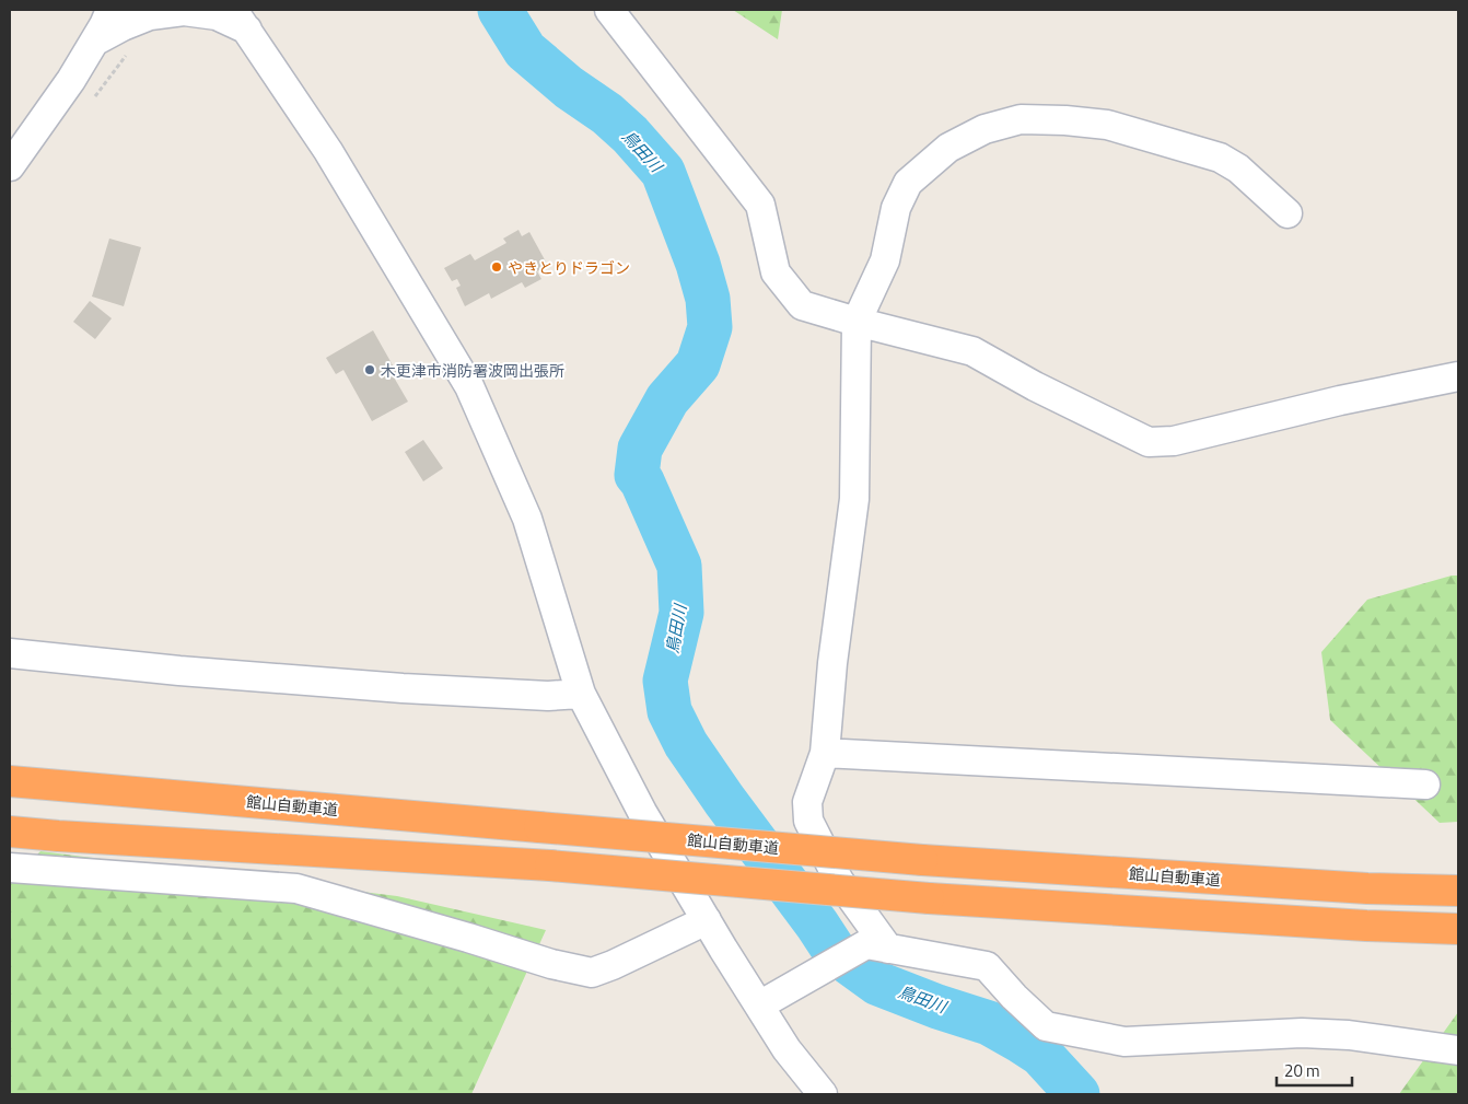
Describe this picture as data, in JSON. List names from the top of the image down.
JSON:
{
  "streets": {
    "highway": ["館山自動車道"]
  },
  "water": ["鳥田川"],
  "places": ["やきとりドラゴン", "木更津市消防署波岡出張所"],
  "scale_bar": "20 m"
}
